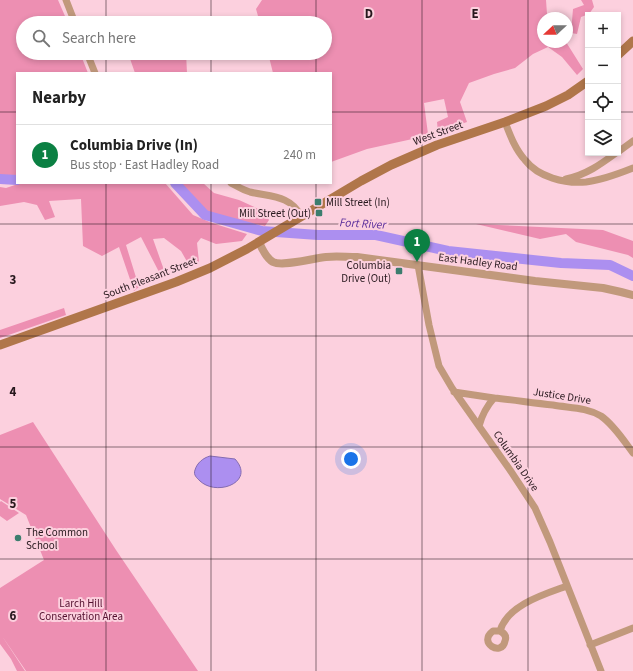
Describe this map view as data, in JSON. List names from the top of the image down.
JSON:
{
  "streets": {
    "main road": ["West Street", "South Pleasant Street"],
    "street": ["East Hadley Road", "Justice Drive", "Columbia Drive"]
  },
  "crossings": [
    ["West Street", "South Pleasant Street"],
    ["East Hadley Road", "South Pleasant Street"],
    ["East Hadley Road", "Columbia Drive"],
    ["Justice Drive", "Columbia Drive"]
  ],
  "water": ["Fort River"],
  "parks": ["Larch Hill Conservation Area"],
  "places": {
    "transit": ["Mill Street (In)", "Mill Street (Out)", "Columbia Drive (Out)"],
    "other": ["The Common School"]
  },
  "north": "left",
  "page": {
    "map_buttons": ["+", "−"],
    "search": "Search here",
    "heading": "Nearby",
    "list": [
      {
        "mark": "1",
        "name": "Columbia Drive (In)",
        "note": "Bus stop · East Hadley Road",
        "value": "240 m"
      }
    ],
    "pins": "1"
  },
  "grid": {
    "columns": ["D", "E"],
    "rows": [
      "3",
      "4",
      "5",
      "6"
    ]
  }
}
